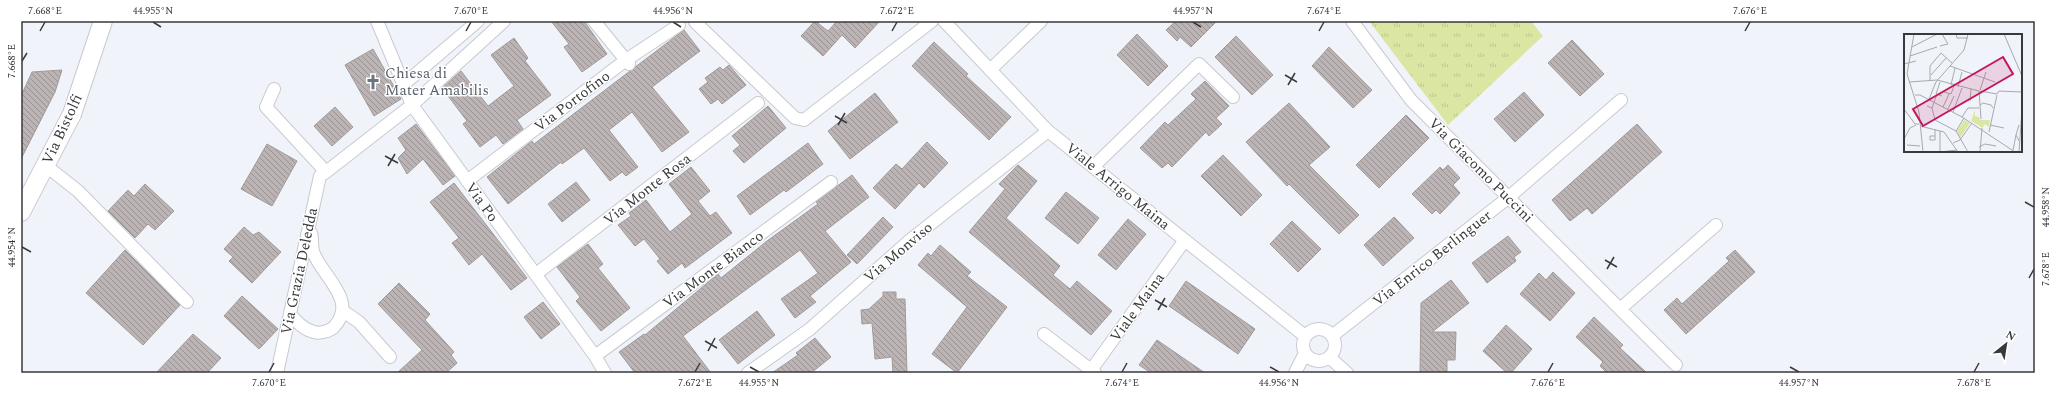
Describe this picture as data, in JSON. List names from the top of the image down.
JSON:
{
  "streets": {
    "street": [
      "Via Portofino",
      "Via Bistolfi",
      "Via Giacomo Puccini",
      "Viale Arrigo Maina",
      "Via Monte Rosa",
      "Via Po",
      "Via Monviso",
      "Via Enrico Berlinguer",
      "Via Monte Bianco",
      "Via Grazia Deledda",
      "Viale Maina"
    ]
  },
  "crossings": [
    ["Via Portofino", "Via Po"],
    ["Via Giacomo Puccini", "Via Enrico Berlinguer"],
    ["Viale Arrigo Maina", "Via Monviso"],
    ["Viale Arrigo Maina", "Via Enrico Berlinguer"],
    ["Viale Arrigo Maina", "Viale Maina"],
    ["Via Monte Rosa", "Via Po"],
    ["Via Po", "Via Monte Bianco"]
  ],
  "places": {
    "church": ["Chiesa di Mater Amabilis"]
  },
  "north": "top right",
  "coordinates": [
    "7.668°E",
    "44.955°N",
    "7.670°E",
    "44.956°N",
    "7.672°E",
    "44.957°N",
    "7.674°E",
    "7.676°E",
    "44.958°N",
    "44.954°N",
    "7.678°E"
  ]
}
